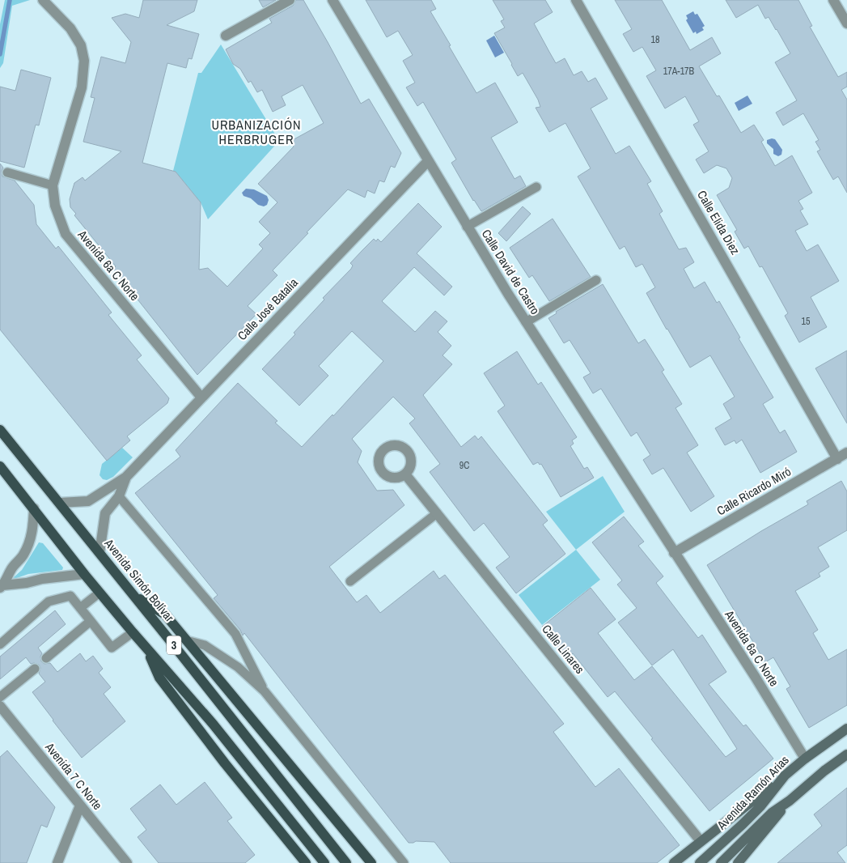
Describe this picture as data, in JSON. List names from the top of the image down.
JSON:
{
  "streets": {
    "main road": ["Avenida Simón Bolívar", "3", "Avenida Ramón Arias"],
    "street": [
      "Calle Elida Diez",
      "Avenida 6a C Norte",
      "Calle David de Castro",
      "Calle José Batalia",
      "Calle Ricardo Miró",
      "Calle Linares",
      "Avenida 7 C Norte"
    ]
  },
  "crossings": [
    ["Calle Elida Diez", "Calle Ricardo Miró"],
    ["Avenida 6a C Norte", "Calle David de Castro"],
    ["Avenida 6a C Norte", "Calle José Batalia"],
    ["Avenida 6a C Norte", "Calle Ricardo Miró"],
    ["Avenida 6a C Norte", "Avenida Ramón Arias"],
    ["Calle David de Castro", "Calle José Batalia"],
    ["Calle David de Castro", "Calle Ricardo Miró"],
    ["Calle José Batalia", "Avenida Simón Bolívar"]
  ],
  "districts": ["URBANIZACIÓN HERBRUGER"],
  "house_numbers": [
    "18",
    "17A-17B",
    "15",
    "9C"
  ]
}
